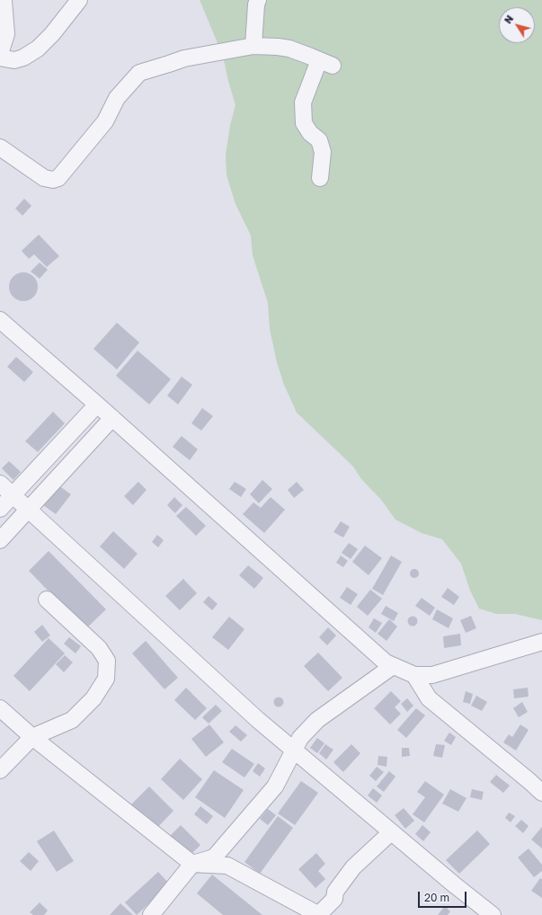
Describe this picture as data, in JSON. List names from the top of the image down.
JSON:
{
  "scale_bar": "20 m",
  "north": "top left"
}
